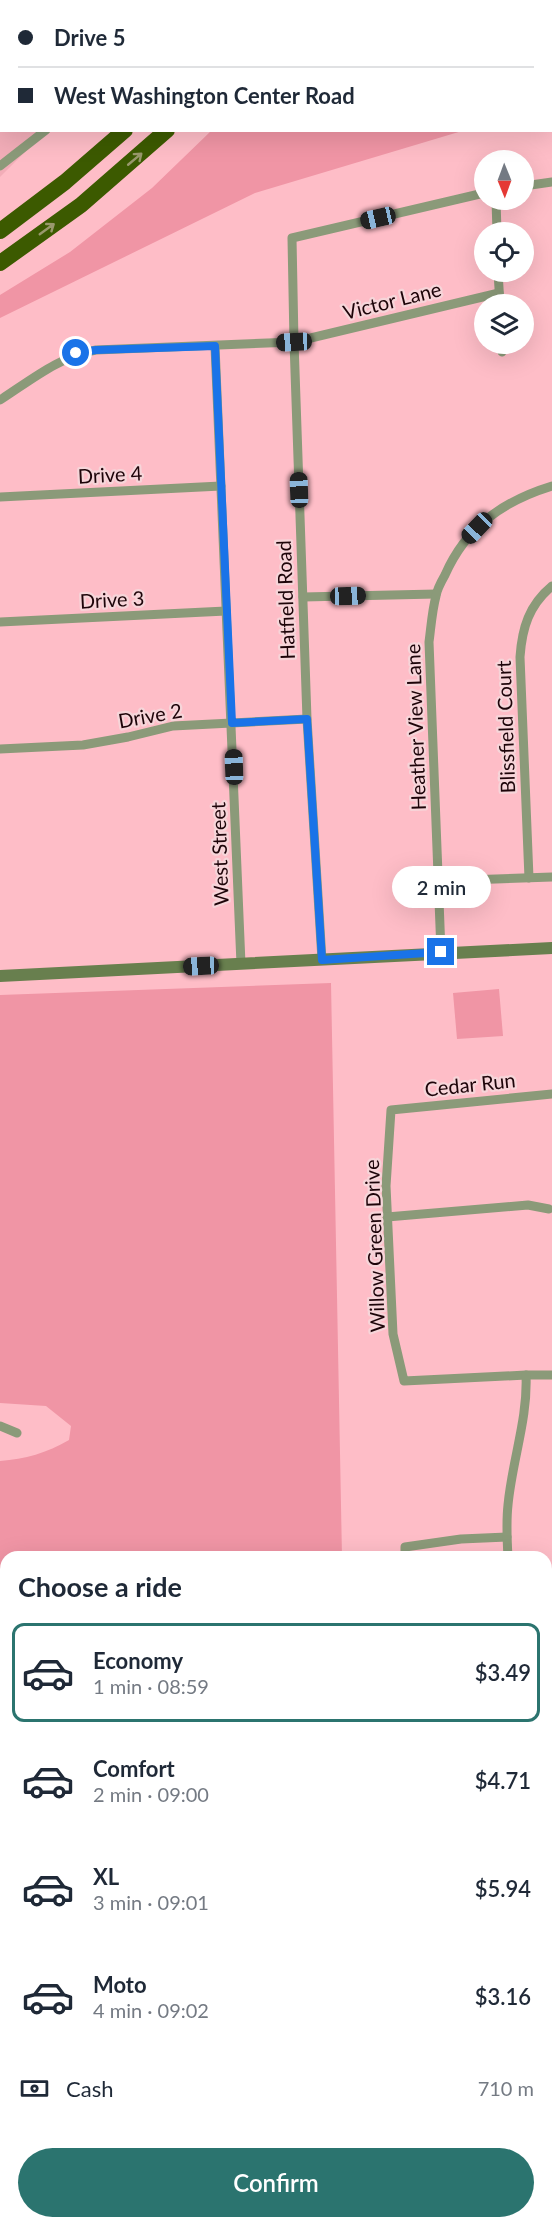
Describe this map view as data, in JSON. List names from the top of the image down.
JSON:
{
  "streets": {
    "street": [
      "Victor Lane",
      "Drive 4",
      "Drive 3",
      "Hatfield Road",
      "Drive 2",
      "Heather View Lane",
      "Blissfield Court",
      "West Street",
      "Cedar Run",
      "Willow Green Drive"
    ]
  },
  "crossings": [
    ["Victor Lane", "Hatfield Road"],
    ["Victor Lane", "West Street"],
    ["Drive 4", "West Street"],
    ["Drive 3", "West Street"],
    ["Hatfield Road", "Drive 2"],
    ["Drive 2", "West Street"],
    ["Cedar Run", "Willow Green Drive"]
  ],
  "north": "bottom",
  "page": {
    "banner": ["Drive 5", "West Washington Center Road"],
    "bubble": "2 min",
    "heading": "Choose a ride",
    "list": [
      {
        "name": "Economy",
        "note": "1 min · 08:59",
        "value": "$3.49"
      },
      {
        "name": "Comfort",
        "note": "2 min · 09:00",
        "value": "$4.71"
      },
      {
        "name": "XL",
        "note": "3 min · 09:01",
        "value": "$5.94"
      },
      {
        "name": "Moto",
        "note": "4 min · 09:02",
        "value": "$3.16"
      }
    ],
    "pay": ["Cash", "710 m"],
    "buttons": "Confirm"
  }
}
